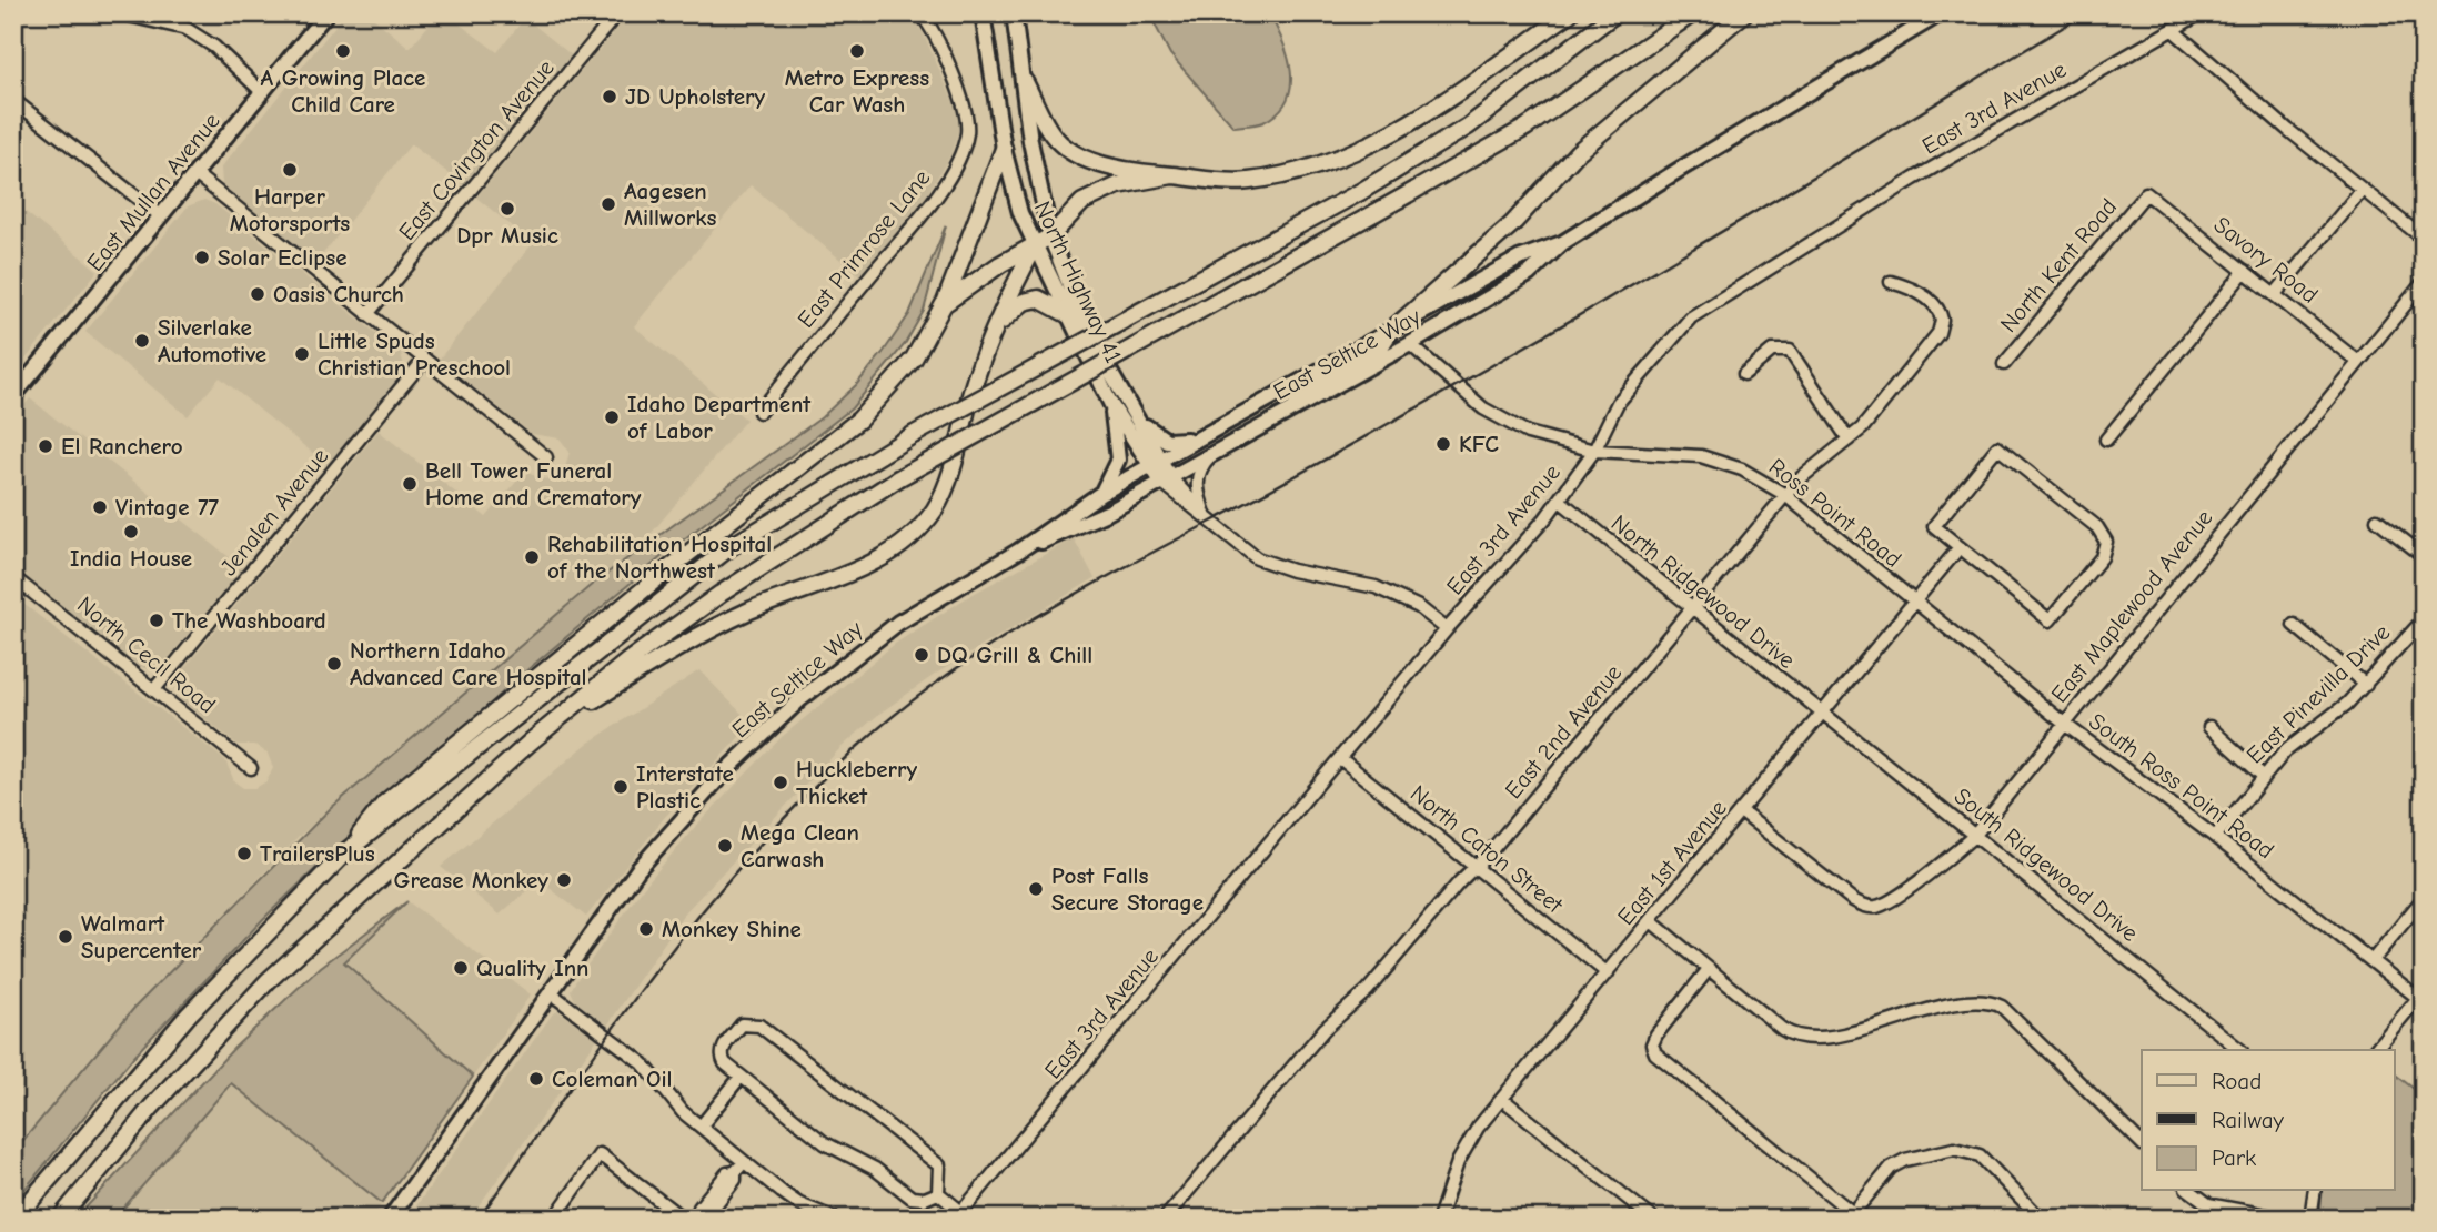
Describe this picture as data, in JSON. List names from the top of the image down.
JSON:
{
  "streets": {
    "main road": [
      "East Mullan Avenue",
      "North Highway 41",
      "East Seltice Way",
      "Ross Point Road"
    ],
    "street": [
      "East 3rd Avenue",
      "East Covington Avenue",
      "East Primrose Lane",
      "Savory Road",
      "North Kent Road",
      "Jenalen Avenue",
      "North Ridgewood Drive",
      "East Maplewood Avenue",
      "North Cecil Road",
      "East Pinevilla Drive",
      "East 2nd Avenue",
      "South Ross Point Road",
      "North Caton Street",
      "East 1st Avenue",
      "South Ridgewood Drive"
    ]
  },
  "crossings": [
    ["East 3rd Avenue", "Ross Point Road"],
    ["East 3rd Avenue", "North Ridgewood Drive"],
    ["East 3rd Avenue", "North Caton Street"],
    ["Savory Road", "North Kent Road"],
    ["Savory Road", "East Maplewood Avenue"],
    ["North Highway 41", "East Seltice Way"],
    ["East Seltice Way", "Ross Point Road"],
    ["Jenalen Avenue", "North Cecil Road"],
    ["Ross Point Road", "East 2nd Avenue"],
    ["Ross Point Road", "South Ross Point Road"],
    ["Ross Point Road", "East 1st Avenue"],
    ["North Ridgewood Drive", "East 2nd Avenue"],
    ["North Ridgewood Drive", "East 1st Avenue"],
    ["North Ridgewood Drive", "South Ridgewood Drive"],
    ["East Maplewood Avenue", "South Ross Point Road"],
    ["East Maplewood Avenue", "East 1st Avenue"],
    ["East Maplewood Avenue", "South Ridgewood Drive"],
    ["East Pinevilla Drive", "South Ross Point Road"],
    ["East 2nd Avenue", "North Caton Street"],
    ["South Ross Point Road", "East 1st Avenue"],
    ["North Caton Street", "East 1st Avenue"],
    ["East 1st Avenue", "South Ridgewood Drive"]
  ],
  "places": [
    "A Growing Place Child Care",
    "Metro Express Car Wash",
    "JD Upholstery",
    "Harper Motorsports",
    "Aagesen Millworks",
    "Dpr Music",
    "Solar Eclipse",
    "Oasis Church",
    "Silverlake Automotive",
    "Little Spuds Christian Preschool",
    "Idaho Department of Labor",
    "KFC",
    "El Ranchero",
    "Bell Tower Funeral Home and Crematory",
    "Vintage 77",
    "India House",
    "Rehabilitation Hospital of the Northwest",
    "The Washboard",
    "DQ Grill & Chill",
    "Northern Idaho Advanced Care Hospital",
    "Huckleberry Thicket",
    "Interstate Plastic",
    "Mega Clean Carwash",
    "TrailersPlus",
    "Grease Monkey",
    "Post Falls Secure Storage",
    "Monkey Shine",
    "Walmart Supercenter",
    "Quality Inn",
    "Coleman Oil"
  ],
  "legend": ["Road", "Railway", "Park"]
}
